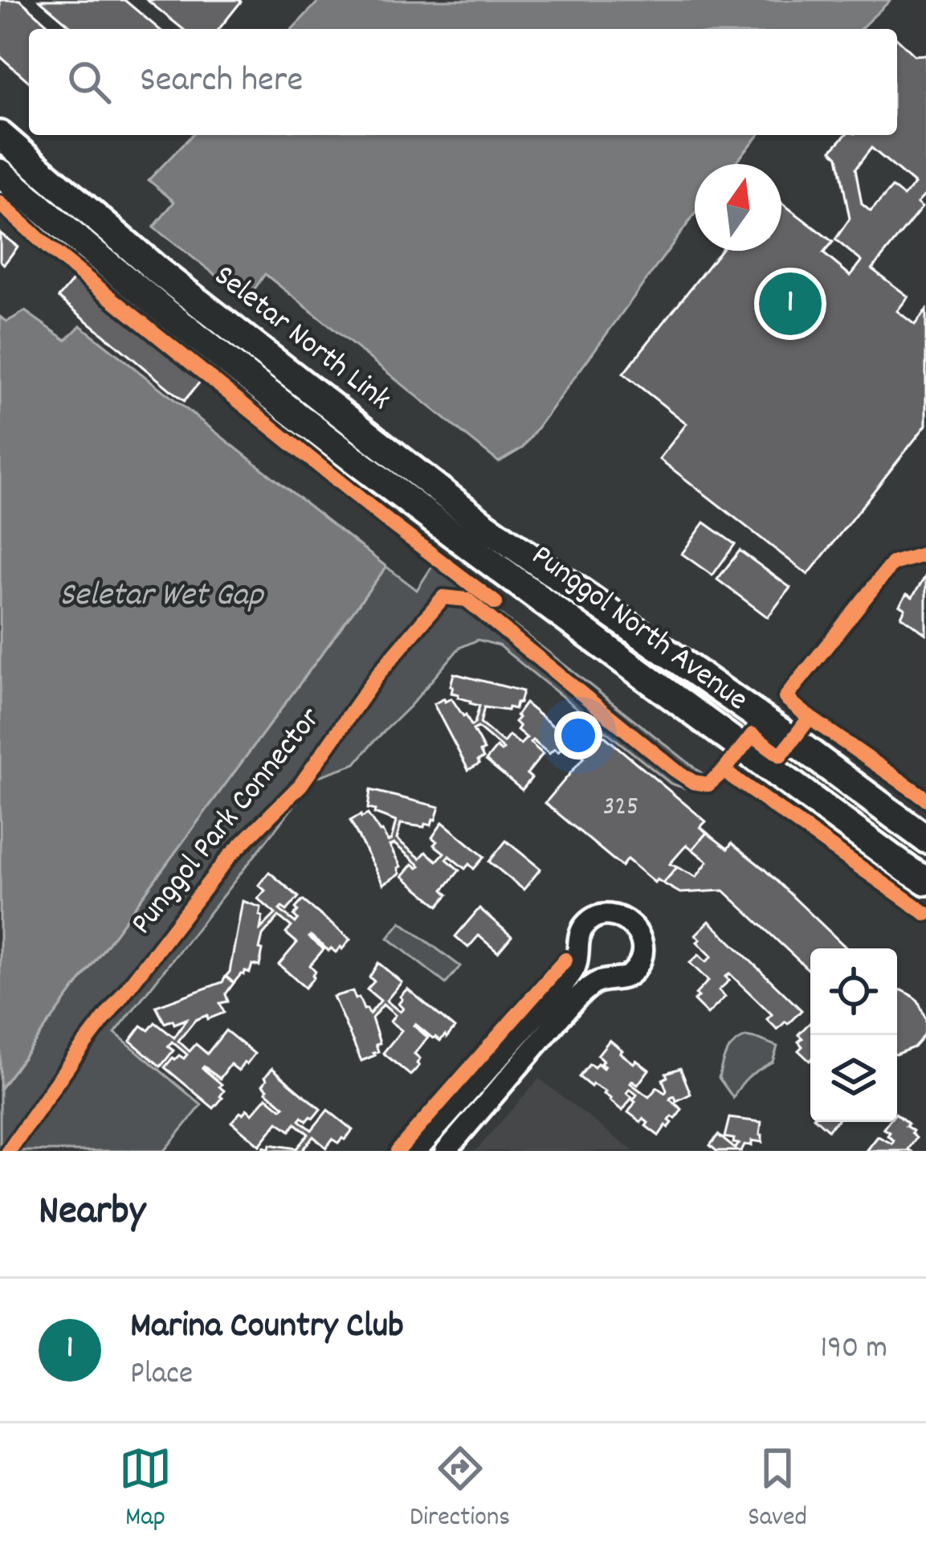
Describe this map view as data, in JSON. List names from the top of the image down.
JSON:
{
  "streets": {
    "main road": ["Seletar North Link", "Punggol North Avenue"],
    "cycle path": ["Punggol Park Connector"]
  },
  "crossings": [
    ["Seletar North Link", "Punggol North Avenue"]
  ],
  "water": ["Seletar Wet Gap"],
  "house_numbers": ["325"],
  "north": "top",
  "page": {
    "search": "Search here",
    "pins": "1",
    "heading": "Nearby",
    "list": [
      {
        "mark": "1",
        "name": "Marina Country Club",
        "note": "Place",
        "value": "190 m"
      }
    ],
    "nav": ["Map", "Directions", "Saved"]
  }
}
